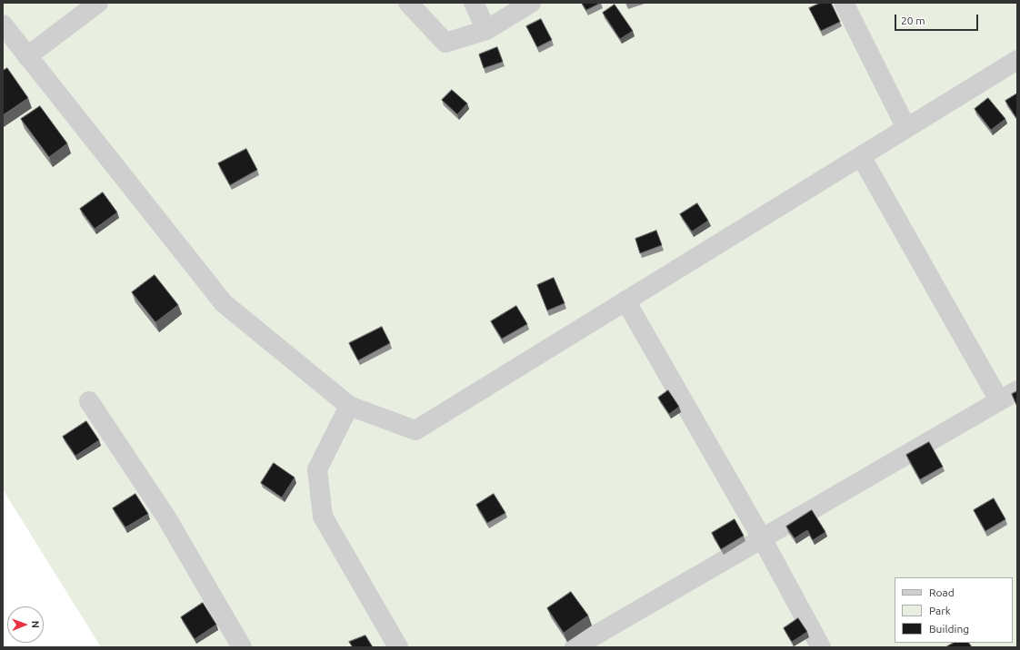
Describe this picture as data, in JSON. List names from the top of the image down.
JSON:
{
  "legend": ["Road", "Park", "Building"],
  "scale_bar": "20 m",
  "north": "right"
}
